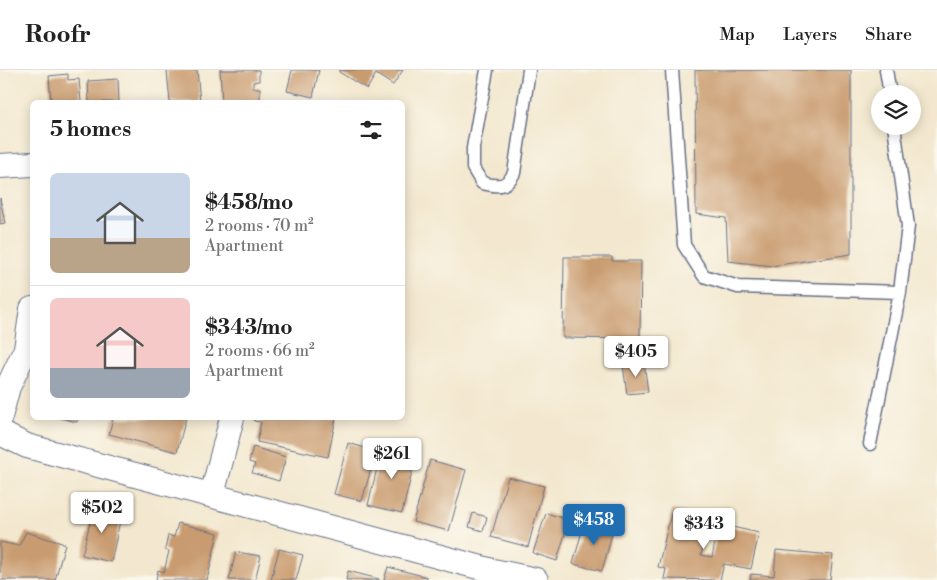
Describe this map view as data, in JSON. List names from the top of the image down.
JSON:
{
  "page": {
    "header": "Roofr",
    "nav": ["Map", "Layers", "Share"],
    "heading": "5 homes",
    "list": [
      {
        "name": "$458/mo",
        "note": "2 rooms · 70 m² · Apartment"
      },
      {
        "name": "$343/mo",
        "note": "2 rooms · 66 m² · Apartment"
      }
    ],
    "price": [
      "$405",
      "$261",
      "$502",
      "$458",
      "$343"
    ]
  }
}
